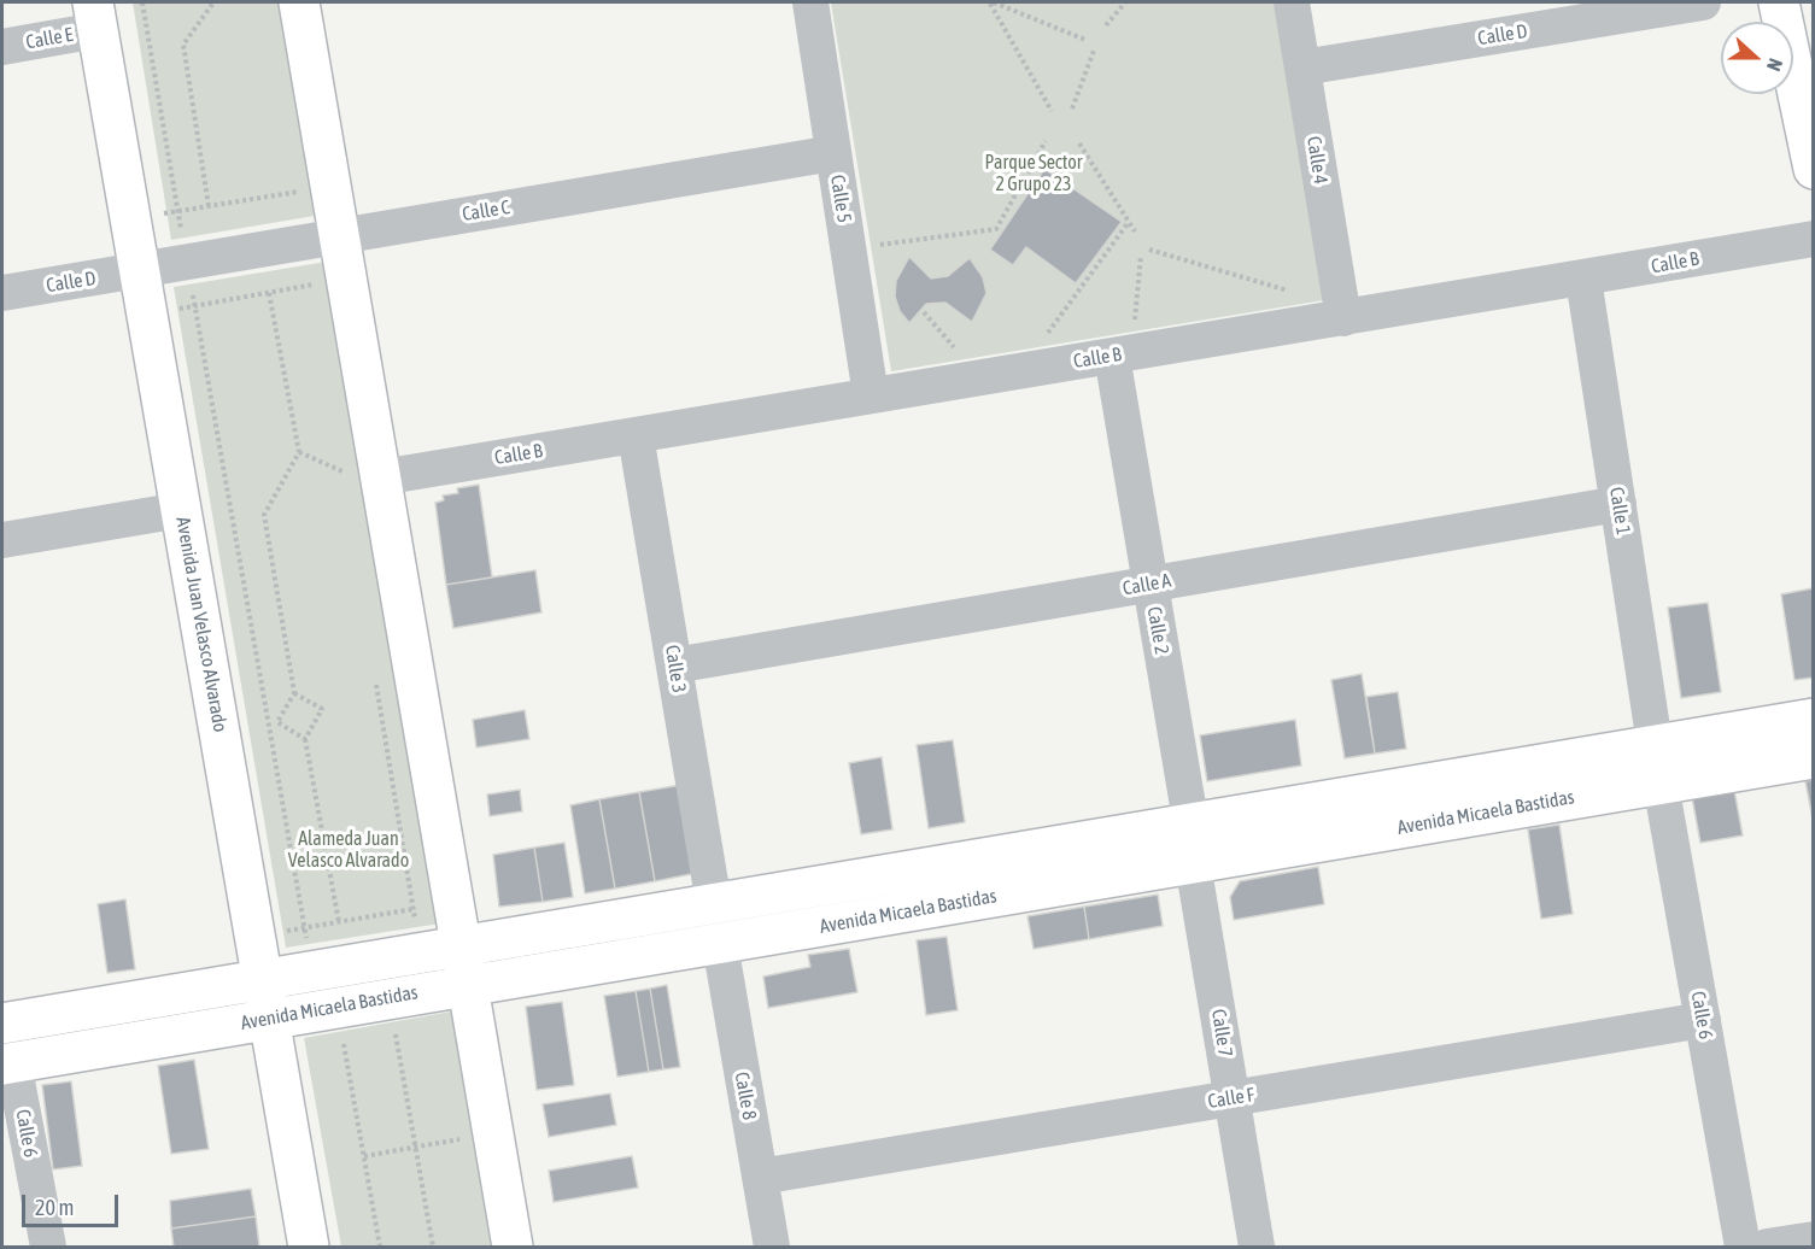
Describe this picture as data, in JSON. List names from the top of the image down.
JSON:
{
  "streets": {
    "street": [
      "Calle D",
      "Calle E",
      "Calle 4",
      "Calle 5",
      "Calle C",
      "Calle B",
      "Calle 1",
      "Calle A",
      "Avenida Juan Velasco Alvarado",
      "Calle 2",
      "Calle 3",
      "Avenida Micaela Bastidas",
      "Calle 6",
      "Calle 7",
      "Calle 8",
      "Calle F"
    ]
  },
  "crossings": [
    ["Calle D", "Calle 4"],
    ["Calle D", "Calle C"],
    ["Calle D", "Avenida Juan Velasco Alvarado"],
    ["Calle E", "Avenida Juan Velasco Alvarado"],
    ["Calle 4", "Calle B"],
    ["Calle 5", "Calle C"],
    ["Calle 5", "Calle B"],
    ["Calle C", "Avenida Juan Velasco Alvarado"],
    ["Calle B", "Calle 1"],
    ["Calle B", "Calle 2"],
    ["Calle B", "Calle 3"],
    ["Calle 1", "Calle A"],
    ["Calle 1", "Avenida Micaela Bastidas"],
    ["Calle A", "Calle 2"],
    ["Calle A", "Calle 3"],
    ["Avenida Juan Velasco Alvarado", "Avenida Micaela Bastidas"],
    ["Calle 2", "Avenida Micaela Bastidas"],
    ["Calle 2", "Calle 7"],
    ["Calle 3", "Avenida Micaela Bastidas"],
    ["Avenida Micaela Bastidas", "Calle 6"],
    ["Avenida Micaela Bastidas", "Calle 7"],
    ["Avenida Micaela Bastidas", "Calle 8"],
    ["Calle 6", "Calle F"],
    ["Calle 7", "Calle F"],
    ["Calle 8", "Calle F"]
  ],
  "parks": ["Parque Sector 2 Grupo 23", "Alameda Juan Velasco Alvarado"],
  "scale_bar": "20 m",
  "north": "right"
}
